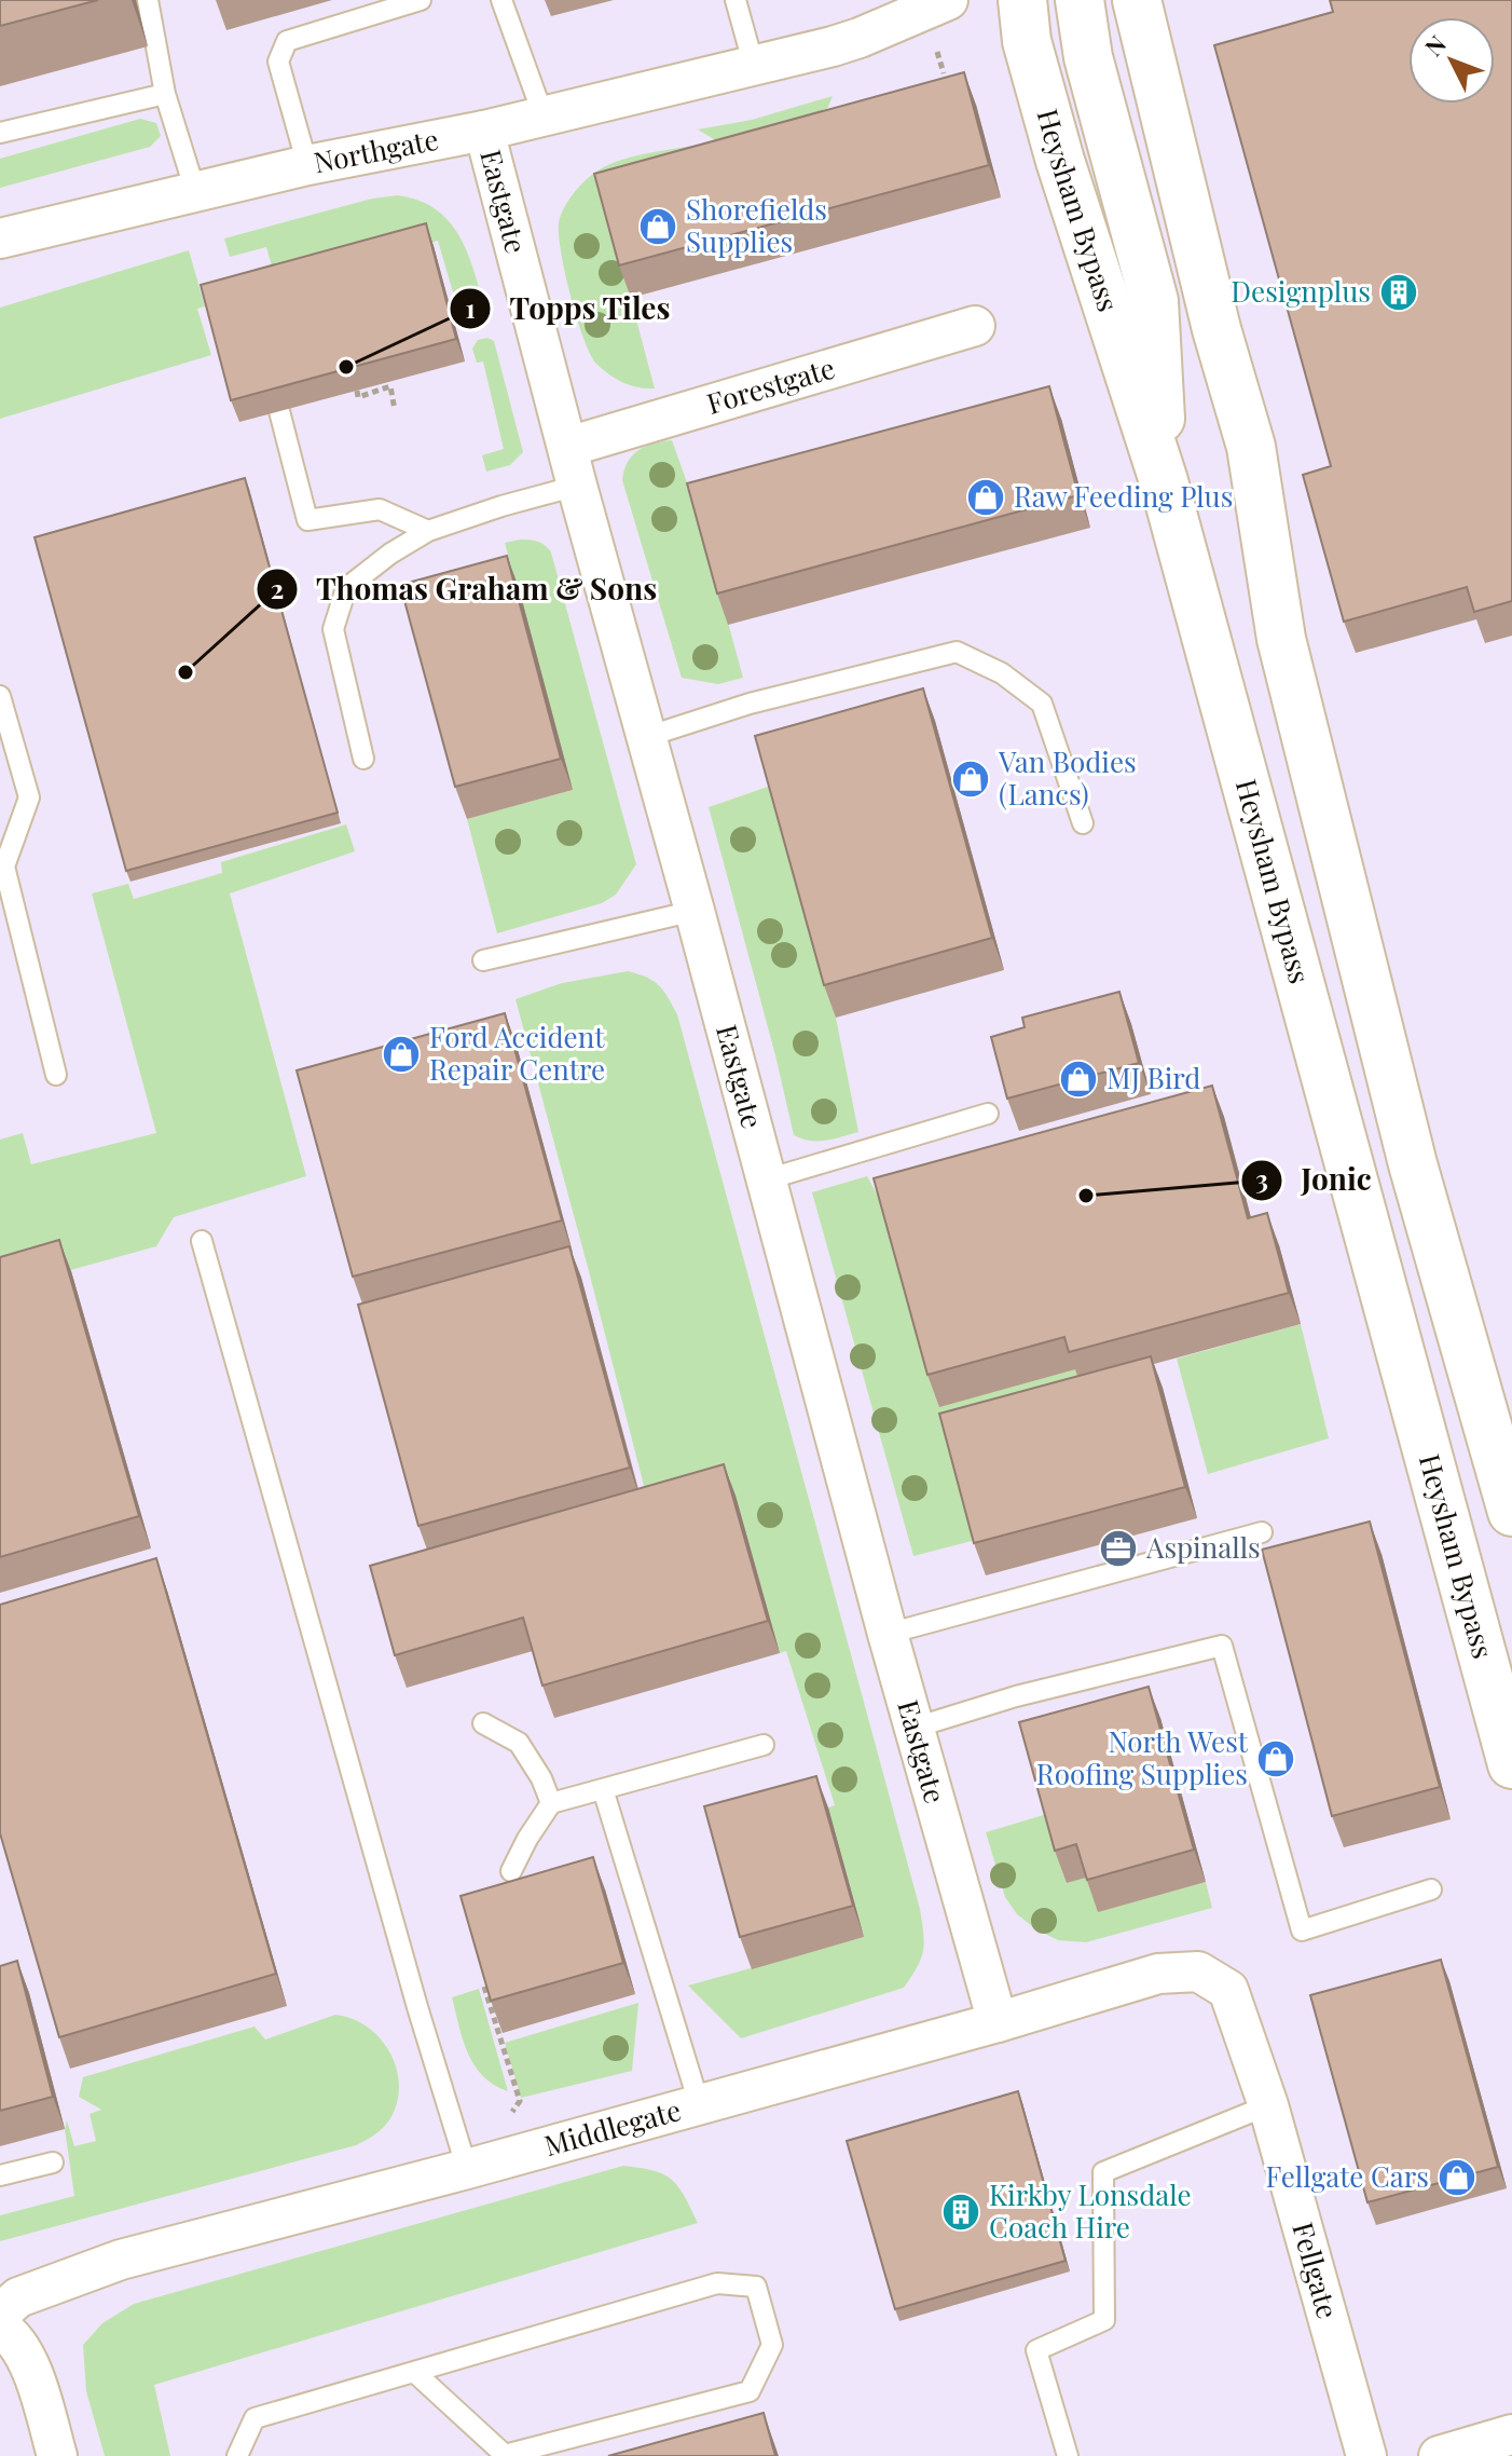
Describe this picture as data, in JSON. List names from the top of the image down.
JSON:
{
  "streets": {
    "highway": ["Heysham Bypass"],
    "street": [
      "Northgate",
      "Eastgate",
      "Forestgate",
      "Middlegate",
      "Fellgate"
    ]
  },
  "crossings": [
    ["Northgate", "Eastgate"],
    ["Eastgate", "Forestgate"],
    ["Eastgate", "Middlegate"],
    ["Middlegate", "Fellgate"]
  ],
  "places": {
    "shop": [
      "Shorefields Supplies",
      "Raw Feeding Plus",
      "Van Bodies (Lancs)",
      "Ford Accident Repair Centre",
      "MJ Bird",
      "North West Roofing Supplies",
      "Fellgate Cars"
    ],
    "building": ["Designplus", "Kirkby Lonsdale Coach Hire"],
    "other": ["Topps Tiles", "Thomas Graham & Sons", "Jonic"],
    "office": ["Aspinalls"]
  },
  "north": "top left"
}
